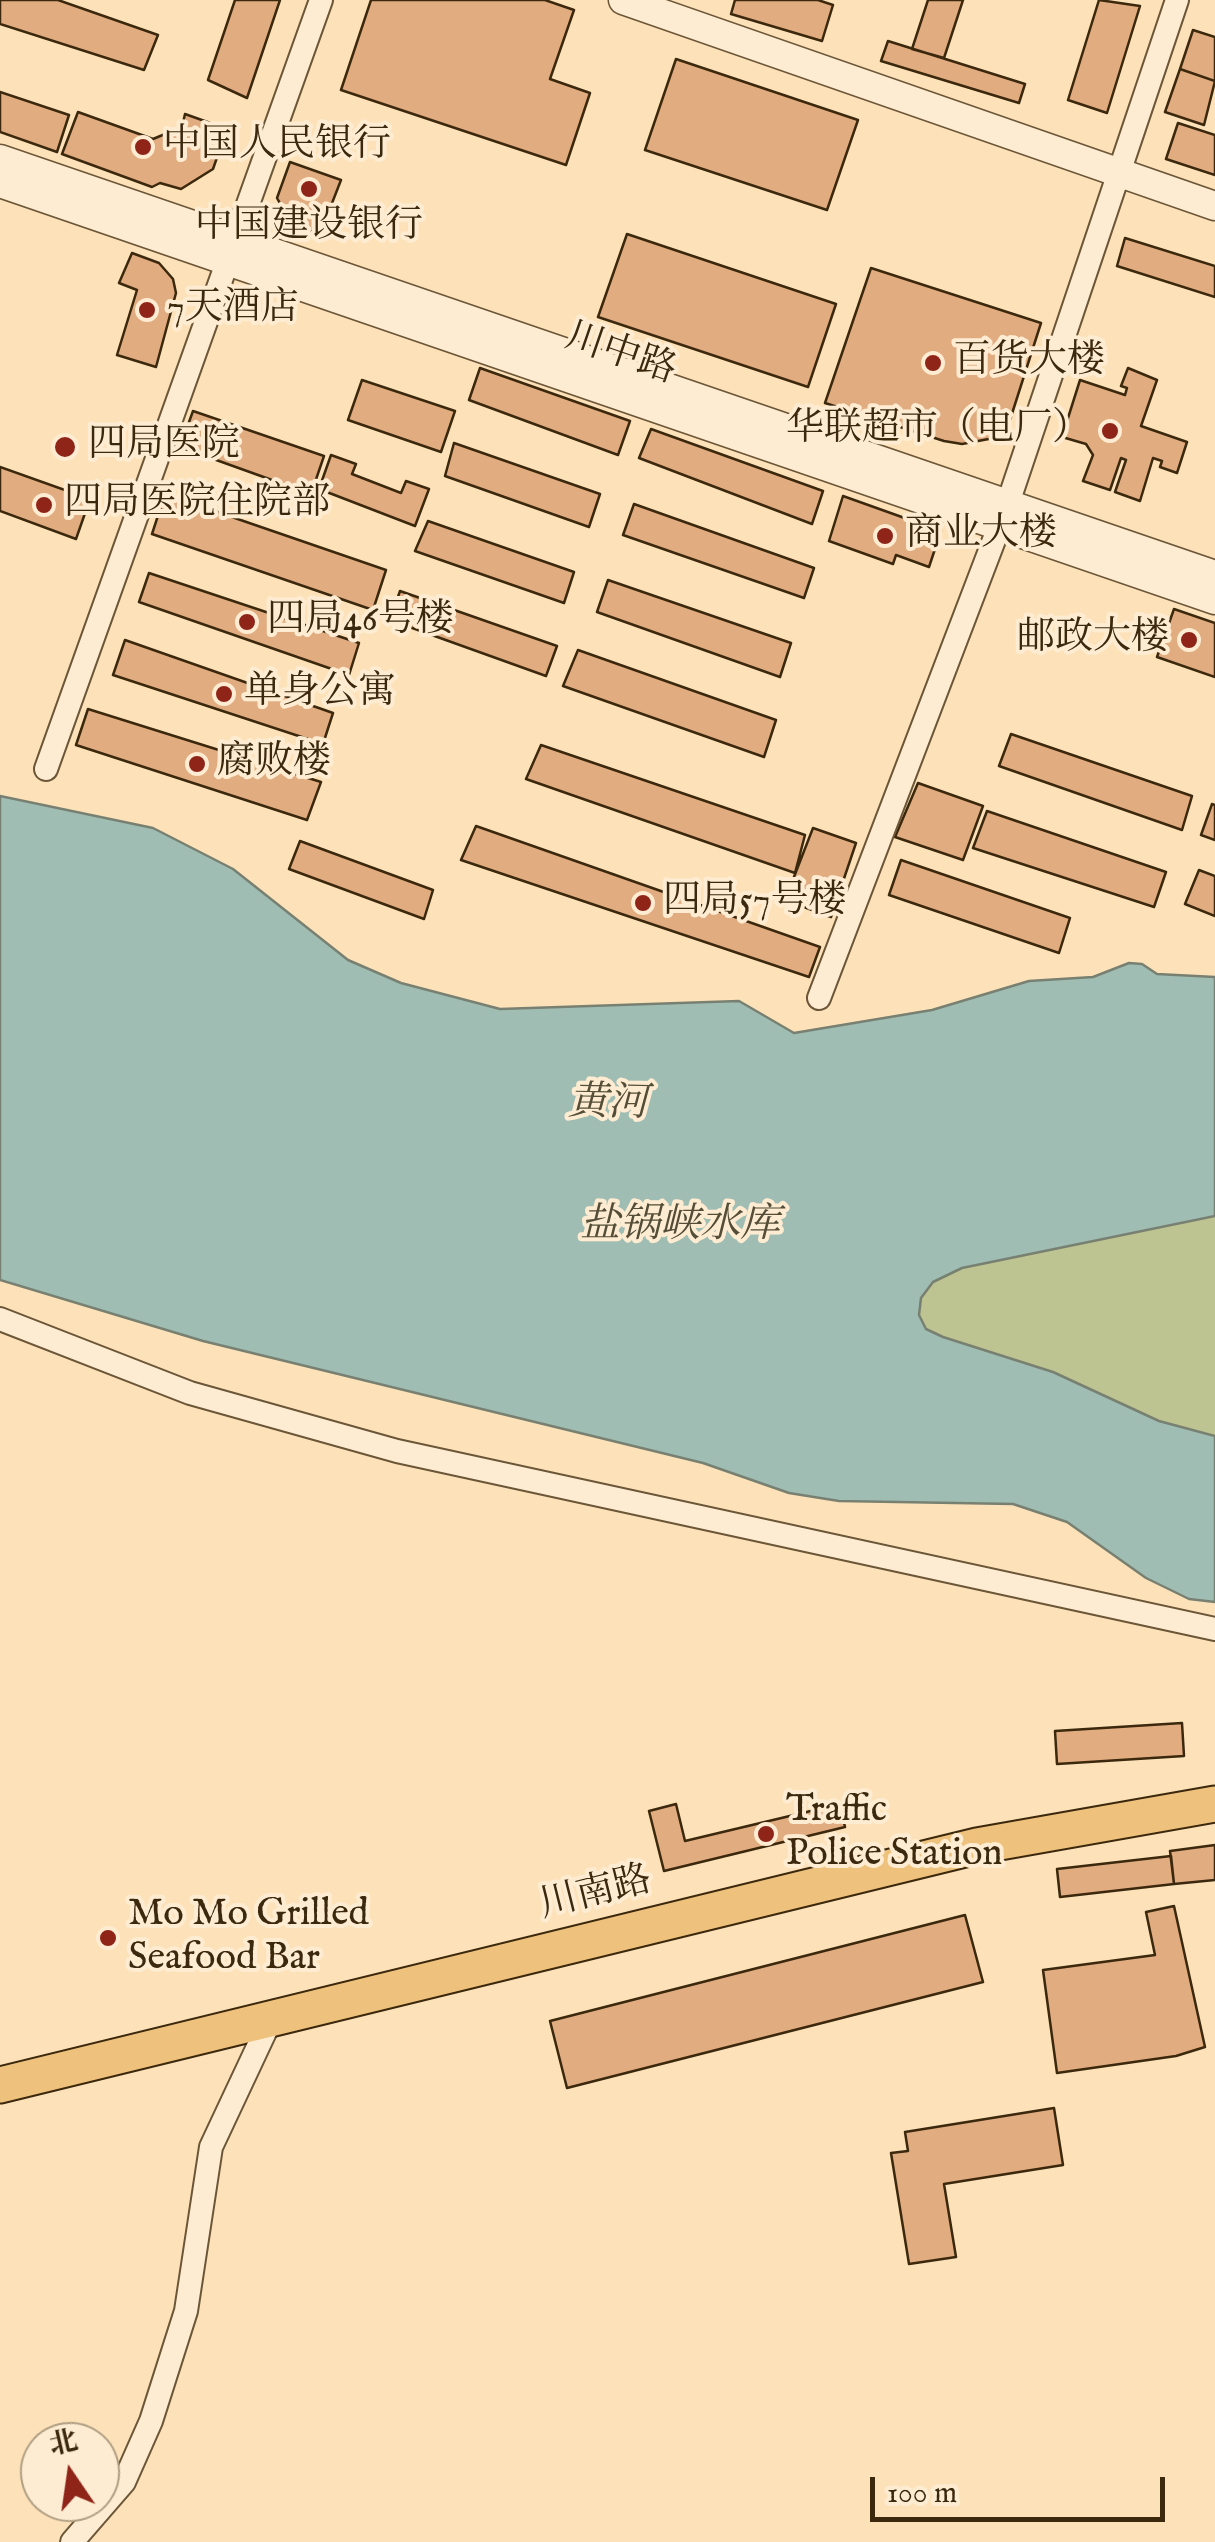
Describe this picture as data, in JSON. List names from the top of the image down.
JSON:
{
  "streets": {
    "main road": ["川南路"],
    "street": ["川中路"]
  },
  "water": ["黄河", "盐锅峡水库"],
  "places": [
    "中国人民银行",
    "中国建设银行",
    "7天酒店",
    "百货大楼",
    "华联超市（电厂）",
    "四局医院",
    "四局医院住院部",
    "商业大楼",
    "四局46号楼",
    "邮政大楼",
    "单身公寓",
    "腐败楼",
    "四局57号楼",
    "Traffic Police Station",
    "Mo Mo Grilled Seafood Bar"
  ],
  "scale_bar": "100 m",
  "north": "top"
}
